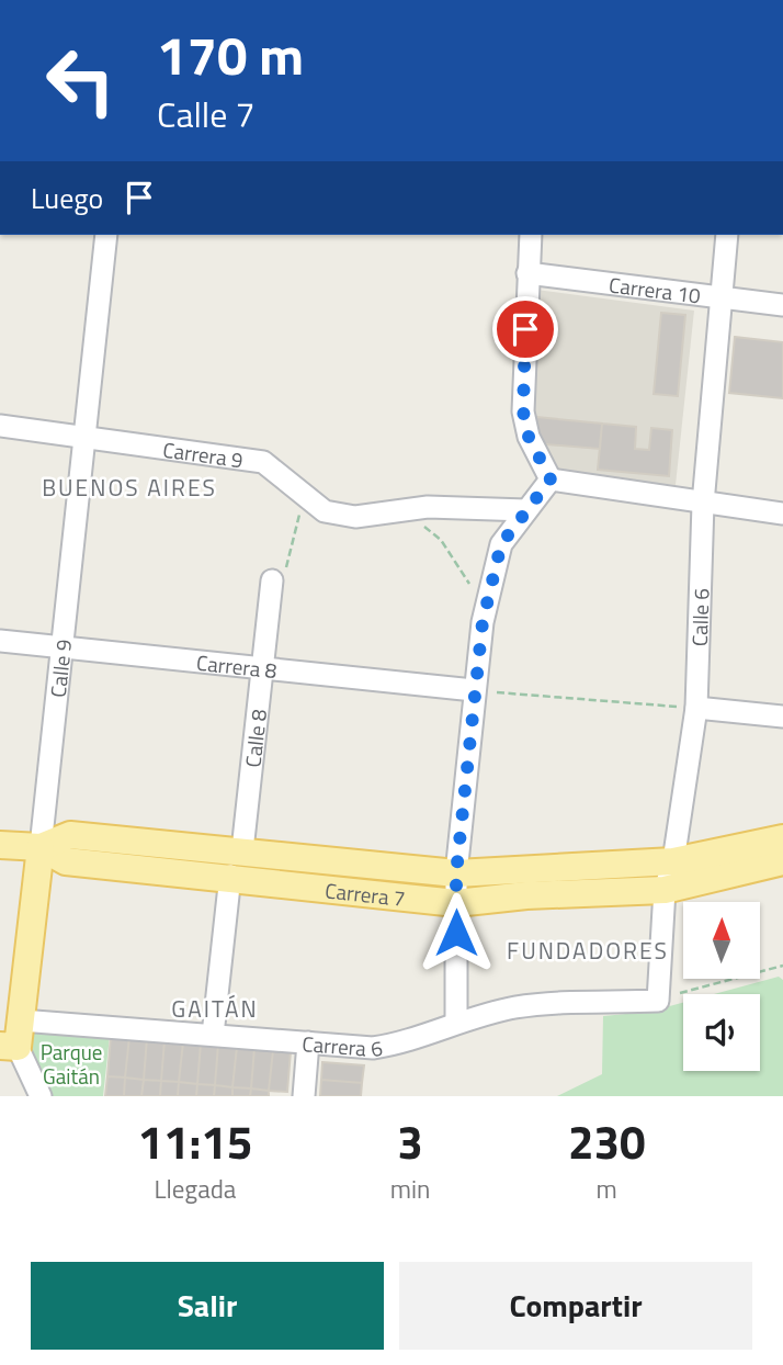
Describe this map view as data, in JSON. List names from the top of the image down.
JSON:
{
  "streets": {
    "main road": ["Calle 9", "Carrera 7"],
    "street": [
      "Carrera 10",
      "Carrera 9",
      "Calle 6",
      "Carrera 8",
      "Calle 8",
      "Carrera 6"
    ]
  },
  "crossings": [
    ["Carrera 10", "Calle 6"],
    ["Carrera 9", "Calle 9"],
    ["Calle 6", "Carrera 7"],
    ["Calle 6", "Carrera 6"],
    ["Carrera 8", "Calle 9"],
    ["Carrera 8", "Calle 8"],
    ["Calle 9", "Carrera 7"],
    ["Calle 9", "Carrera 6"],
    ["Calle 8", "Carrera 7"]
  ],
  "districts": ["BUENOS AIRES", "FUNDADORES", "GAITÁN"],
  "parks": ["Parque Gaitán"],
  "north": "top",
  "page": {
    "turn": ["170 m", "Calle 7"],
    "then": "Luego",
    "eta": [
      "11:15",
      "Llegada",
      "3",
      "min",
      "230",
      "m"
    ],
    "buttons": ["Salir", "Compartir"]
  }
}
